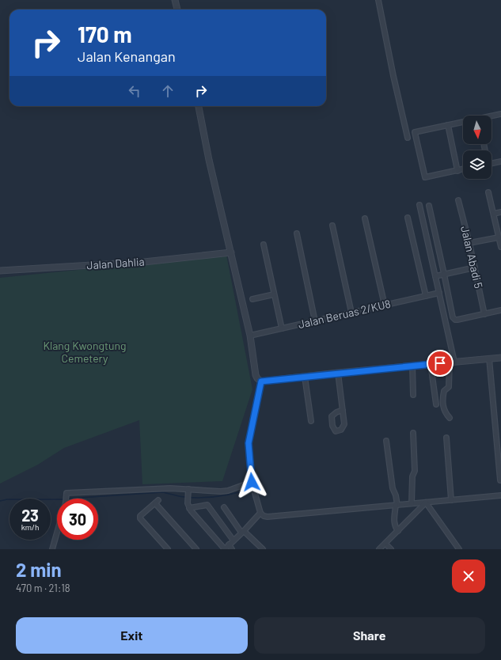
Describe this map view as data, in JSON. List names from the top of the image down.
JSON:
{
  "streets": {
    "street": ["Jalan Abadi 5", "Jalan Dahlia", "Jalan Beruas 2/KU8"]
  },
  "parks": ["Klang Kwongtung Cemetery"],
  "north": "bottom",
  "page": {
    "turn": ["170 m", "Jalan Kenangan"],
    "speed": "23 km/h",
    "limit": "30",
    "heading": ["2 min", "470 m · 21:18"],
    "buttons": ["Exit", "Share"]
  }
}
